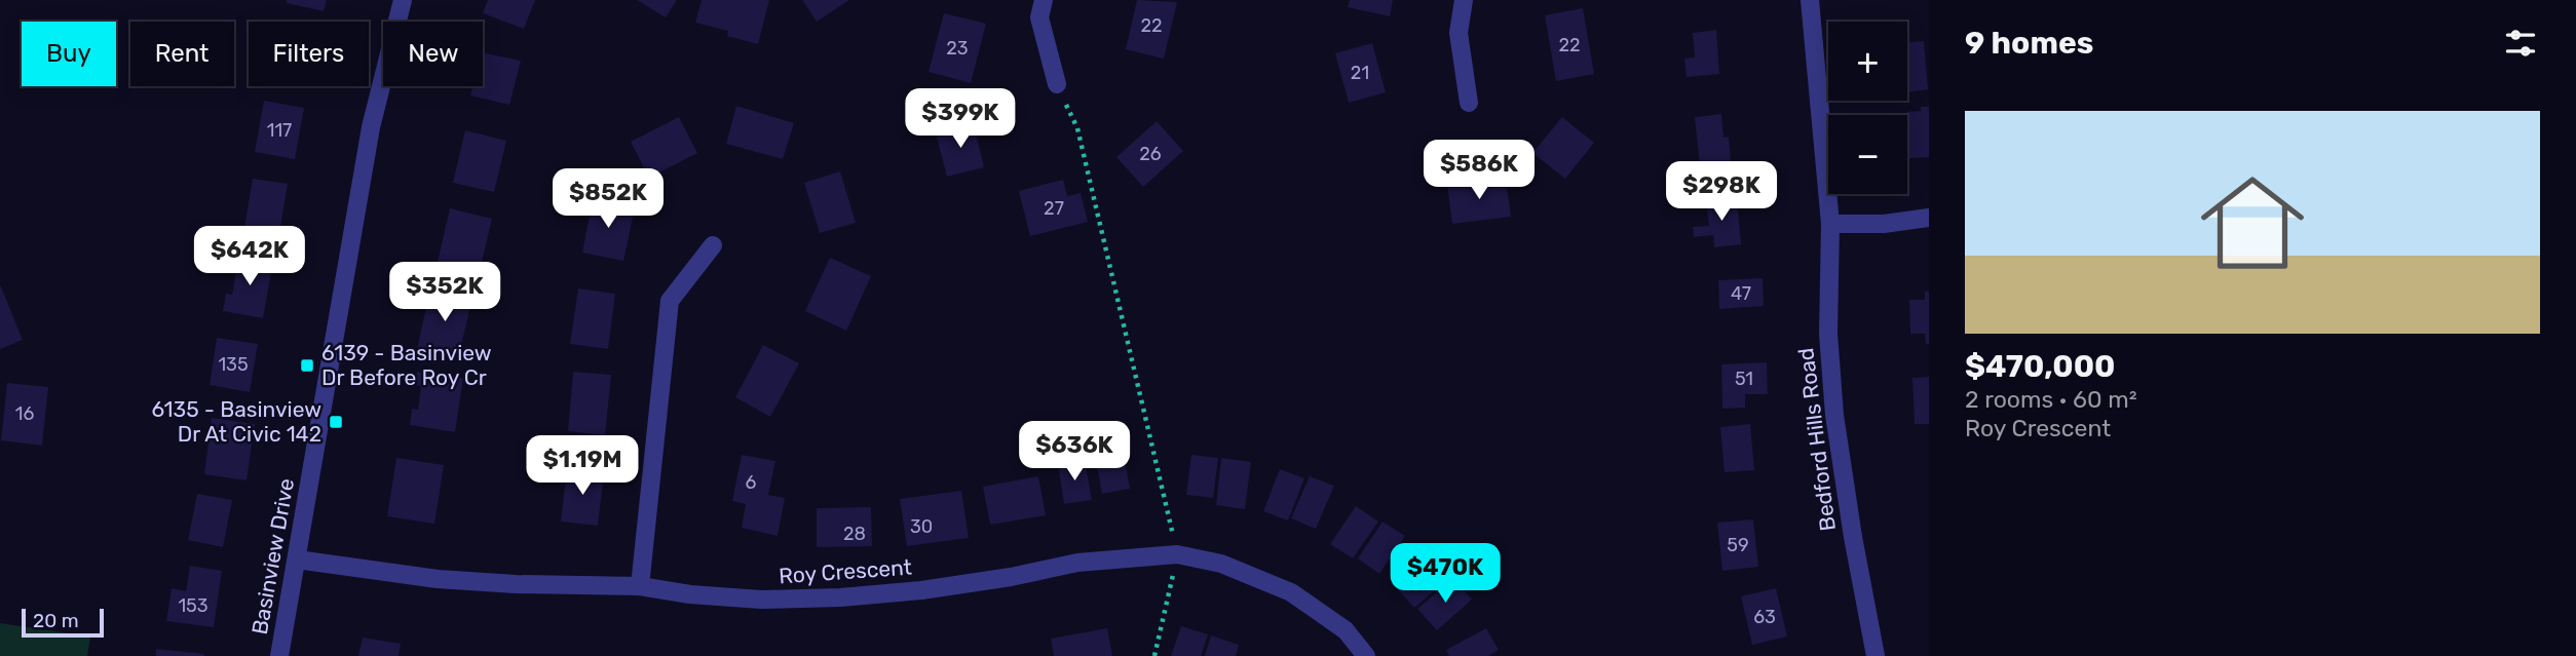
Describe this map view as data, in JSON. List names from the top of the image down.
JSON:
{
  "streets": {
    "street": ["Bedford Hills Road", "Basinview Drive", "Roy Crescent"]
  },
  "crossings": [
    ["Basinview Drive", "Roy Crescent"]
  ],
  "places": {
    "transit": ["6139 - Basinview Dr Before Roy Cr", "6135 - Basinview Dr At Civic 142"]
  },
  "house_numbers": [
    "22",
    "22",
    "23",
    "21",
    "117",
    "26",
    "27",
    "47",
    "135",
    "51",
    "16",
    "6",
    "30",
    "28",
    "59",
    "153",
    "63"
  ],
  "scale_bar": "20 m",
  "page": {
    "heading": "9 homes",
    "map_buttons": ["+", "−"],
    "chip": [
      "Buy",
      "Rent",
      "Filters",
      "New"
    ],
    "list": [
      {
        "name": "$470,000",
        "note": "2 rooms · 60 m² · Roy Crescent"
      }
    ],
    "price": [
      "$399K",
      "$586K",
      "$298K",
      "$852K",
      "$642K",
      "$352K",
      "$636K",
      "$1.19M",
      "$470K"
    ],
    "scale": "20 m"
  }
}
